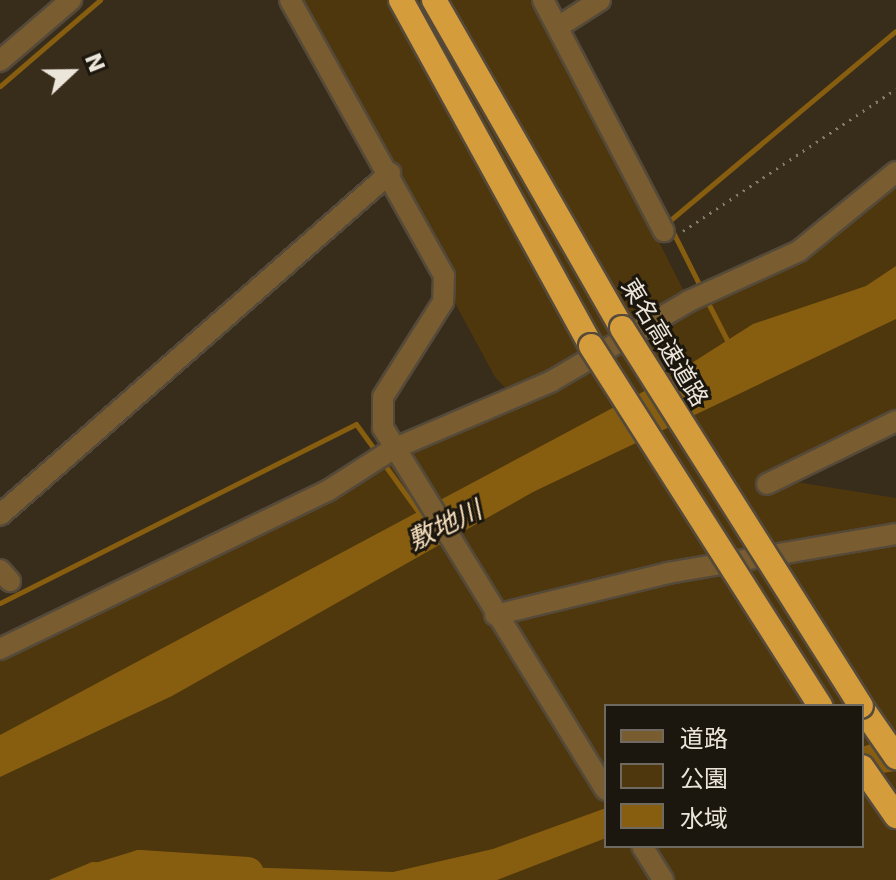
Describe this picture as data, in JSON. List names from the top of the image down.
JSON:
{
  "streets": {
    "highway": ["東名高速道路"]
  },
  "water": ["敷地川"],
  "legend": ["道路", "公園", "水域"],
  "north": "right"
}
